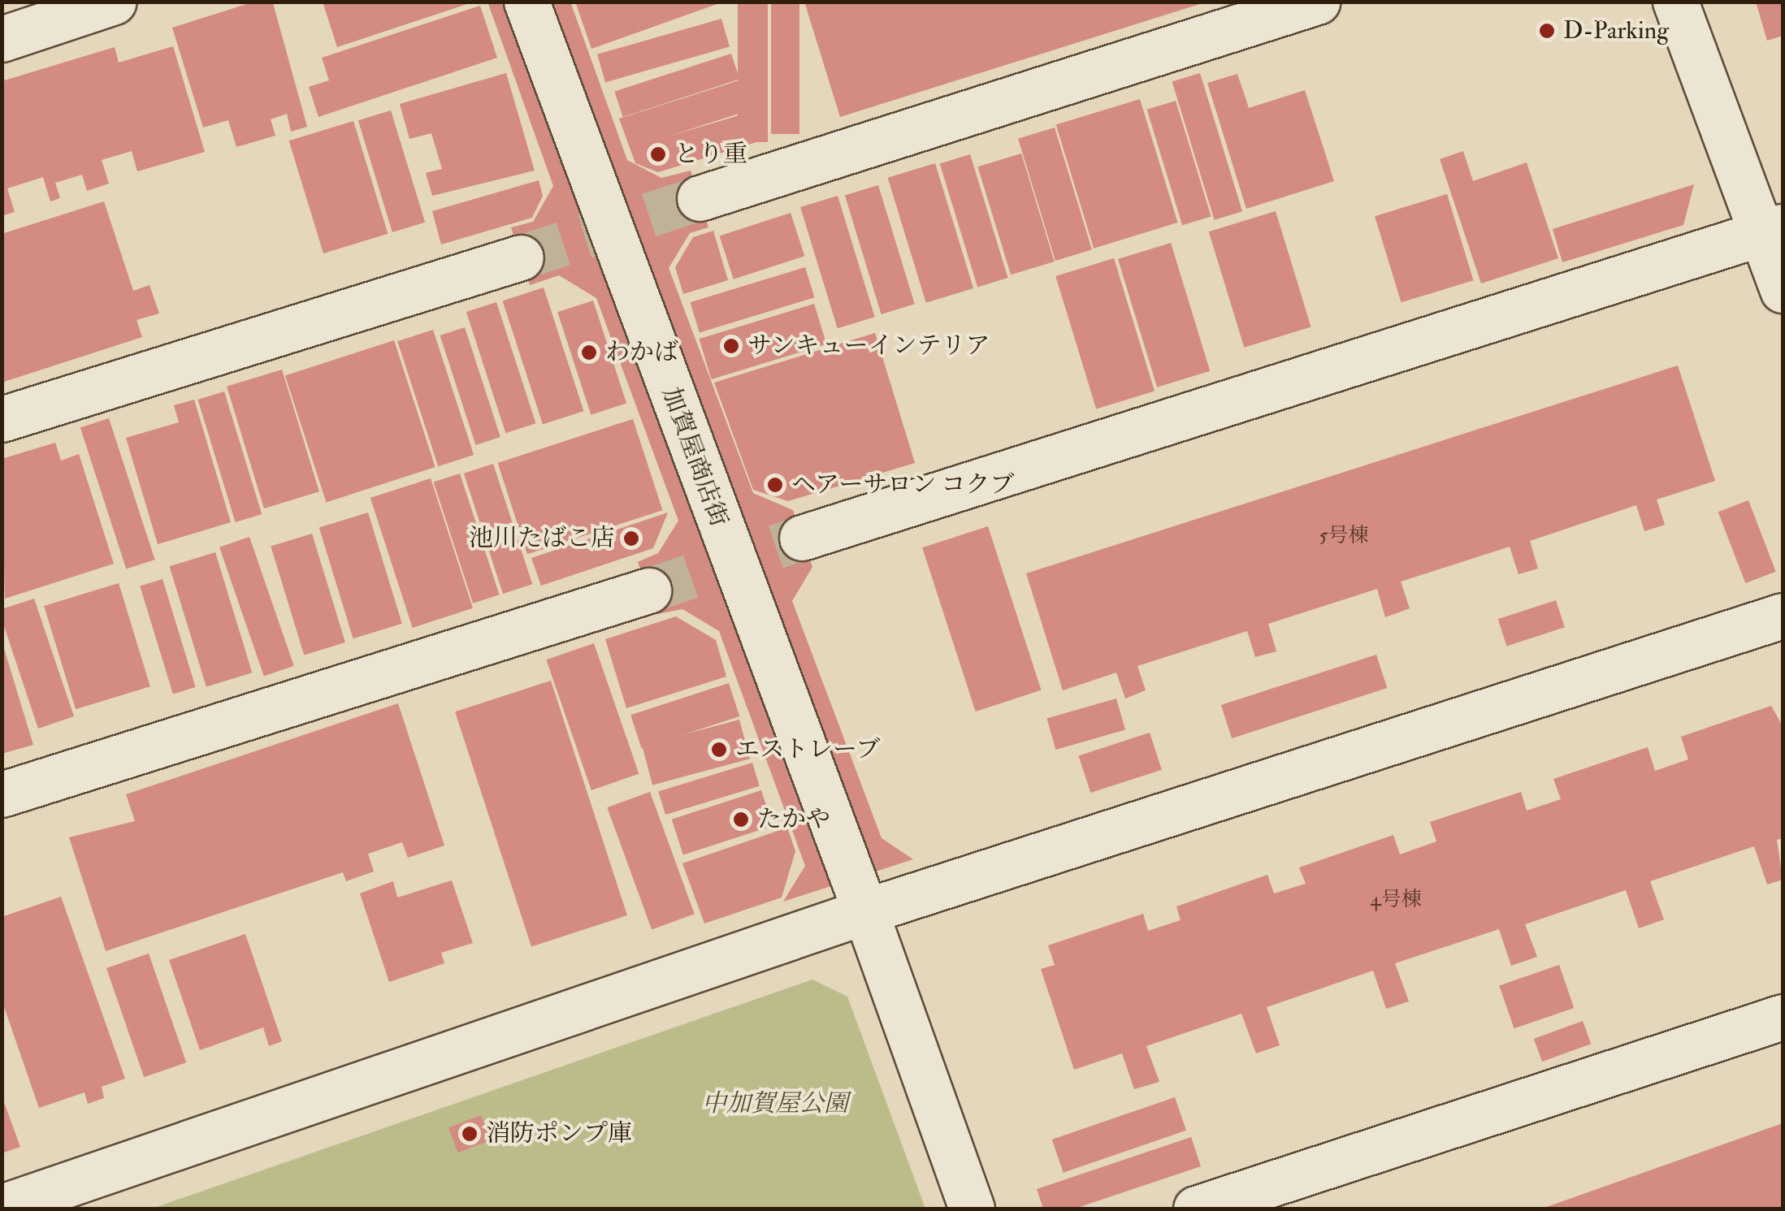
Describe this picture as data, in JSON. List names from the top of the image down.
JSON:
{
  "streets": {
    "street": ["加賀屋商店街"]
  },
  "parks": ["中加賀屋公園"],
  "places": [
    "D-Parking",
    "とり重",
    "サンキューインテリア",
    "わかば",
    "ヘアーサロン コクブ",
    "池川たばこ店",
    "エストレーブ",
    "たかや",
    "消防ポンプ庫"
  ],
  "house_numbers": ["5号棟", "4号棟"]
}
